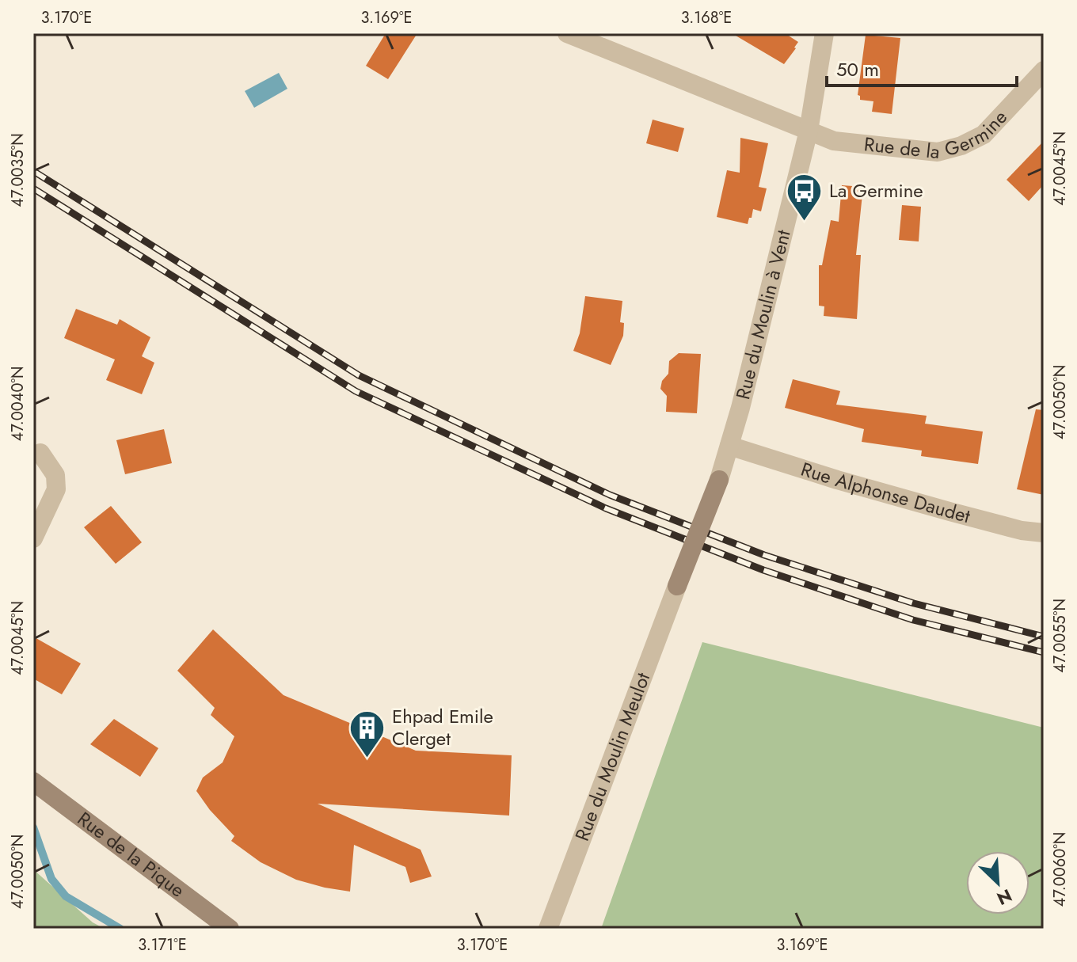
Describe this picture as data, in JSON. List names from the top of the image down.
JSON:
{
  "streets": {
    "street": [
      "Rue de la Germine",
      "Rue du Moulin à Vent",
      "Rue Alphonse Daudet",
      "Rue du Moulin Meulot",
      "Rue de la Pique"
    ]
  },
  "crossings": [
    ["Rue de la Germine", "Rue du Moulin à Vent"],
    ["Rue du Moulin à Vent", "Rue Alphonse Daudet"],
    ["Rue du Moulin à Vent", "Rue du Moulin Meulot"]
  ],
  "places": {
    "bus stop": ["La Germine"],
    "building": ["Ehpad Emile Clerget"]
  },
  "scale_bar": "50 m",
  "north": "bottom right",
  "coordinates": [
    "3.170°E",
    "3.169°E",
    "3.168°E",
    "47.0045°N",
    "47.0035°N",
    "47.0050°N",
    "47.0040°N",
    "47.0055°N",
    "47.0060°N",
    "3.171°E"
  ]
}
